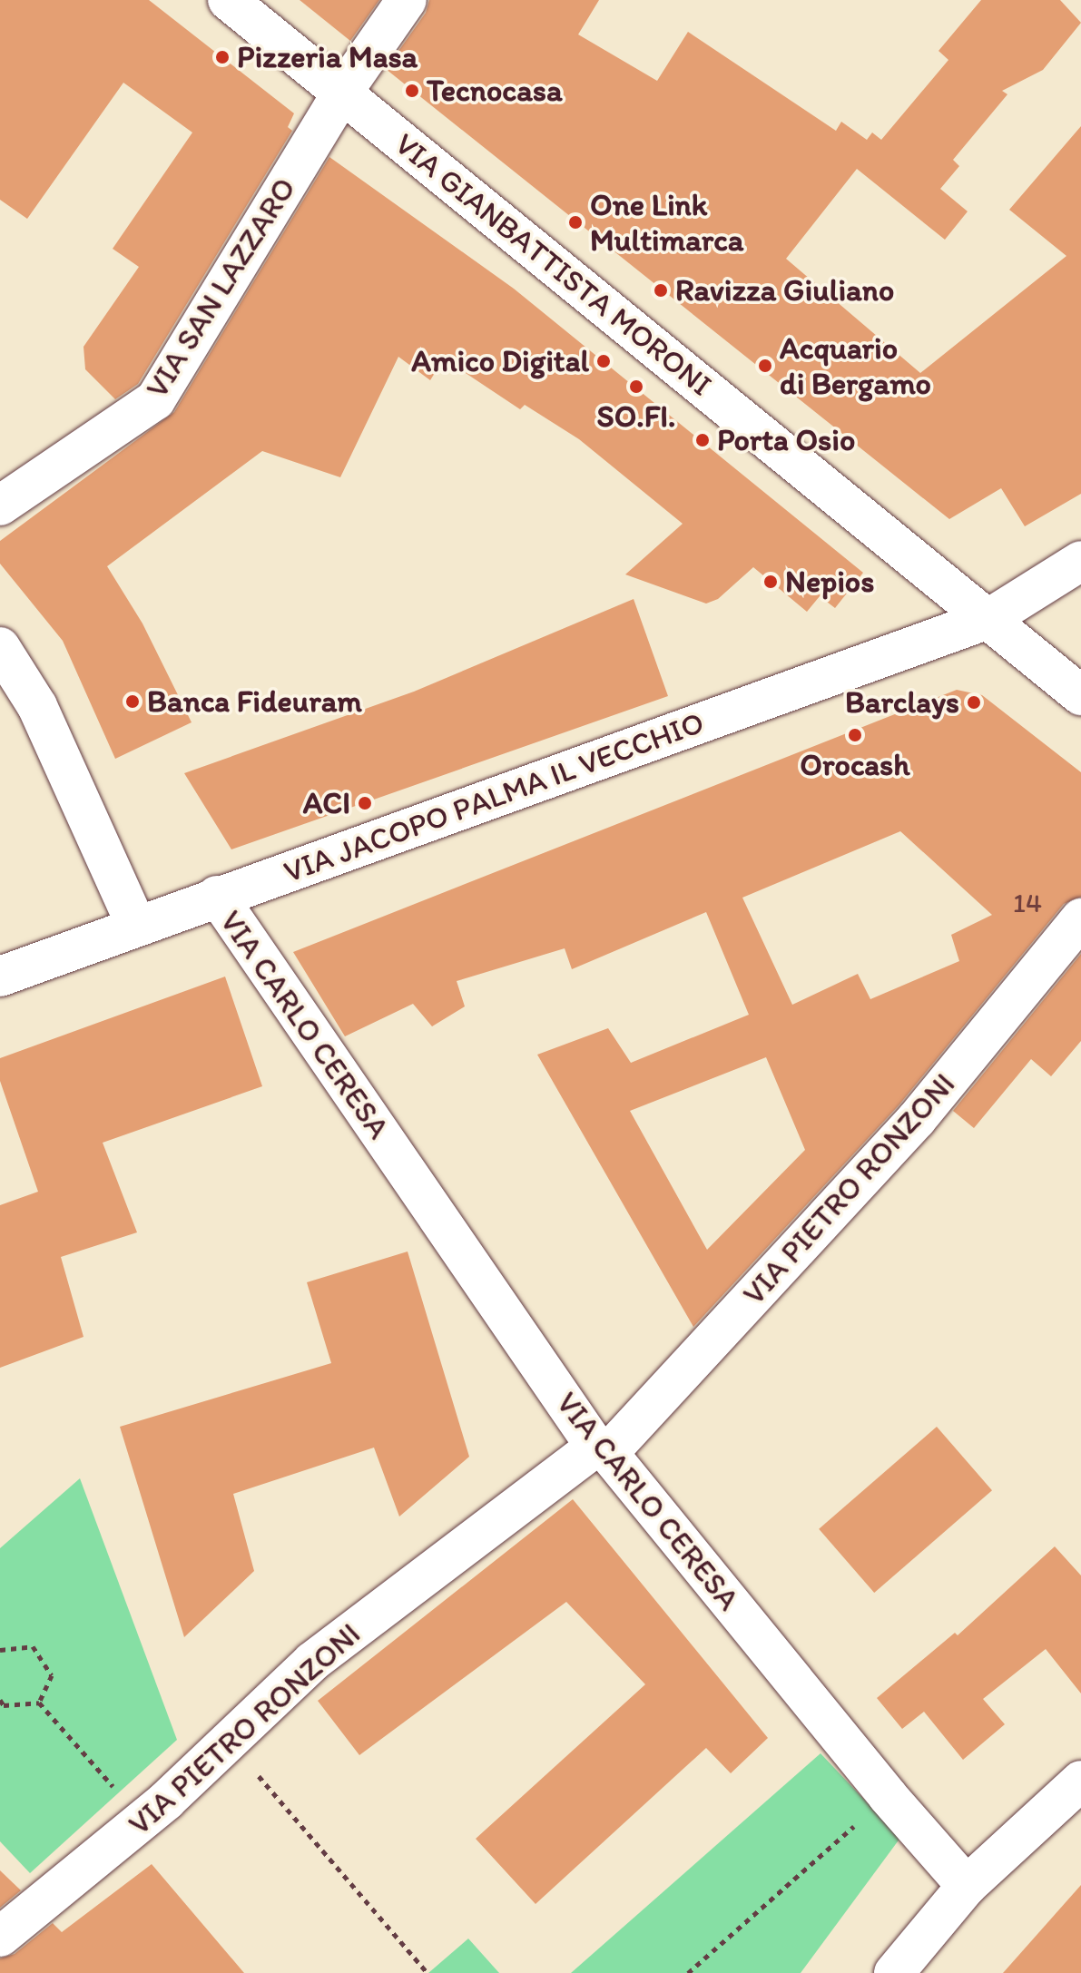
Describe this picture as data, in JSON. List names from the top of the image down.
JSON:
{
  "streets": {
    "street": [
      "VIA GIANBATTISTA MORONI",
      "VIA SAN LAZZARO",
      "VIA JACOPO PALMA IL VECCHIO",
      "VIA CARLO CERESA",
      "VIA PIETRO RONZONI"
    ]
  },
  "crossings": [
    ["VIA GIANBATTISTA MORONI", "VIA SAN LAZZARO"],
    ["VIA GIANBATTISTA MORONI", "VIA JACOPO PALMA IL VECCHIO"],
    ["VIA JACOPO PALMA IL VECCHIO", "VIA CARLO CERESA"],
    ["VIA CARLO CERESA", "VIA PIETRO RONZONI"]
  ],
  "places": [
    "Pizzeria Masa",
    "Tecnocasa",
    "One Link Multimarca",
    "Ravizza Giuliano",
    "Amico Digital",
    "Acquario di Bergamo",
    "SO.FI.",
    "Porta Osio",
    "Nepios",
    "Banca Fideuram",
    "Barclays",
    "Orocash",
    "ACI"
  ],
  "house_numbers": ["14"]
}
